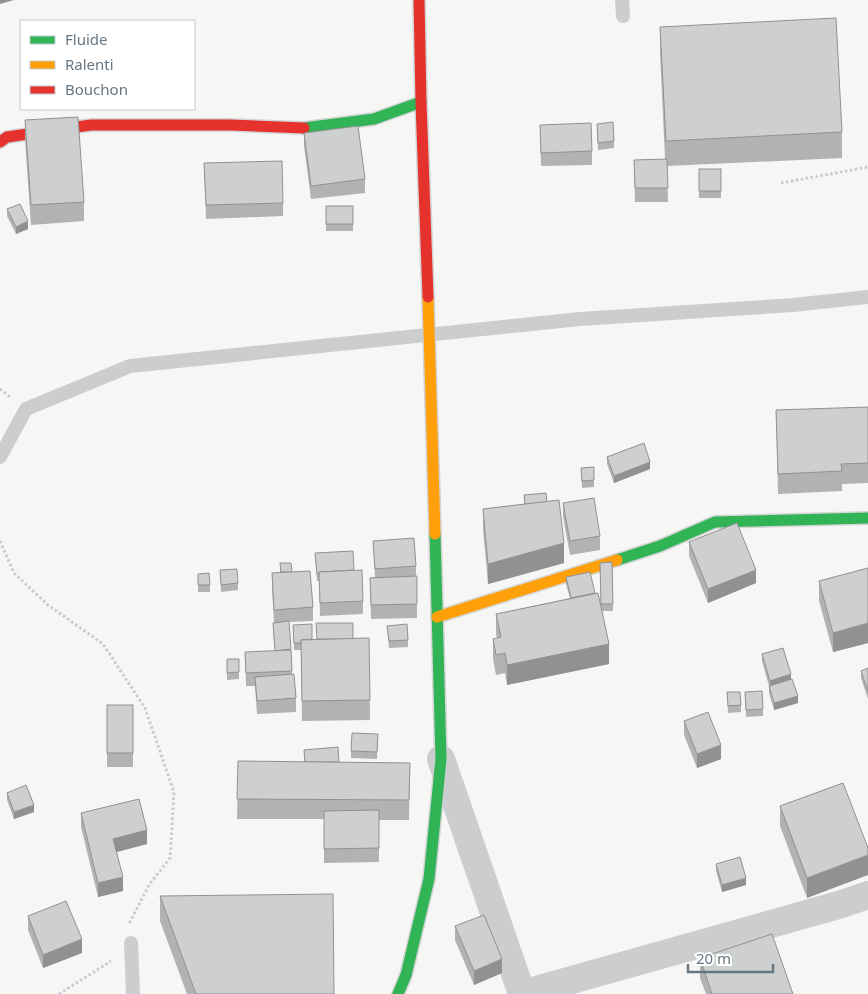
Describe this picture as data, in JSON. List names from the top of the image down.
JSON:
{
  "legend": ["Fluide", "Ralenti", "Bouchon"],
  "scale_bar": "20 m"
}
